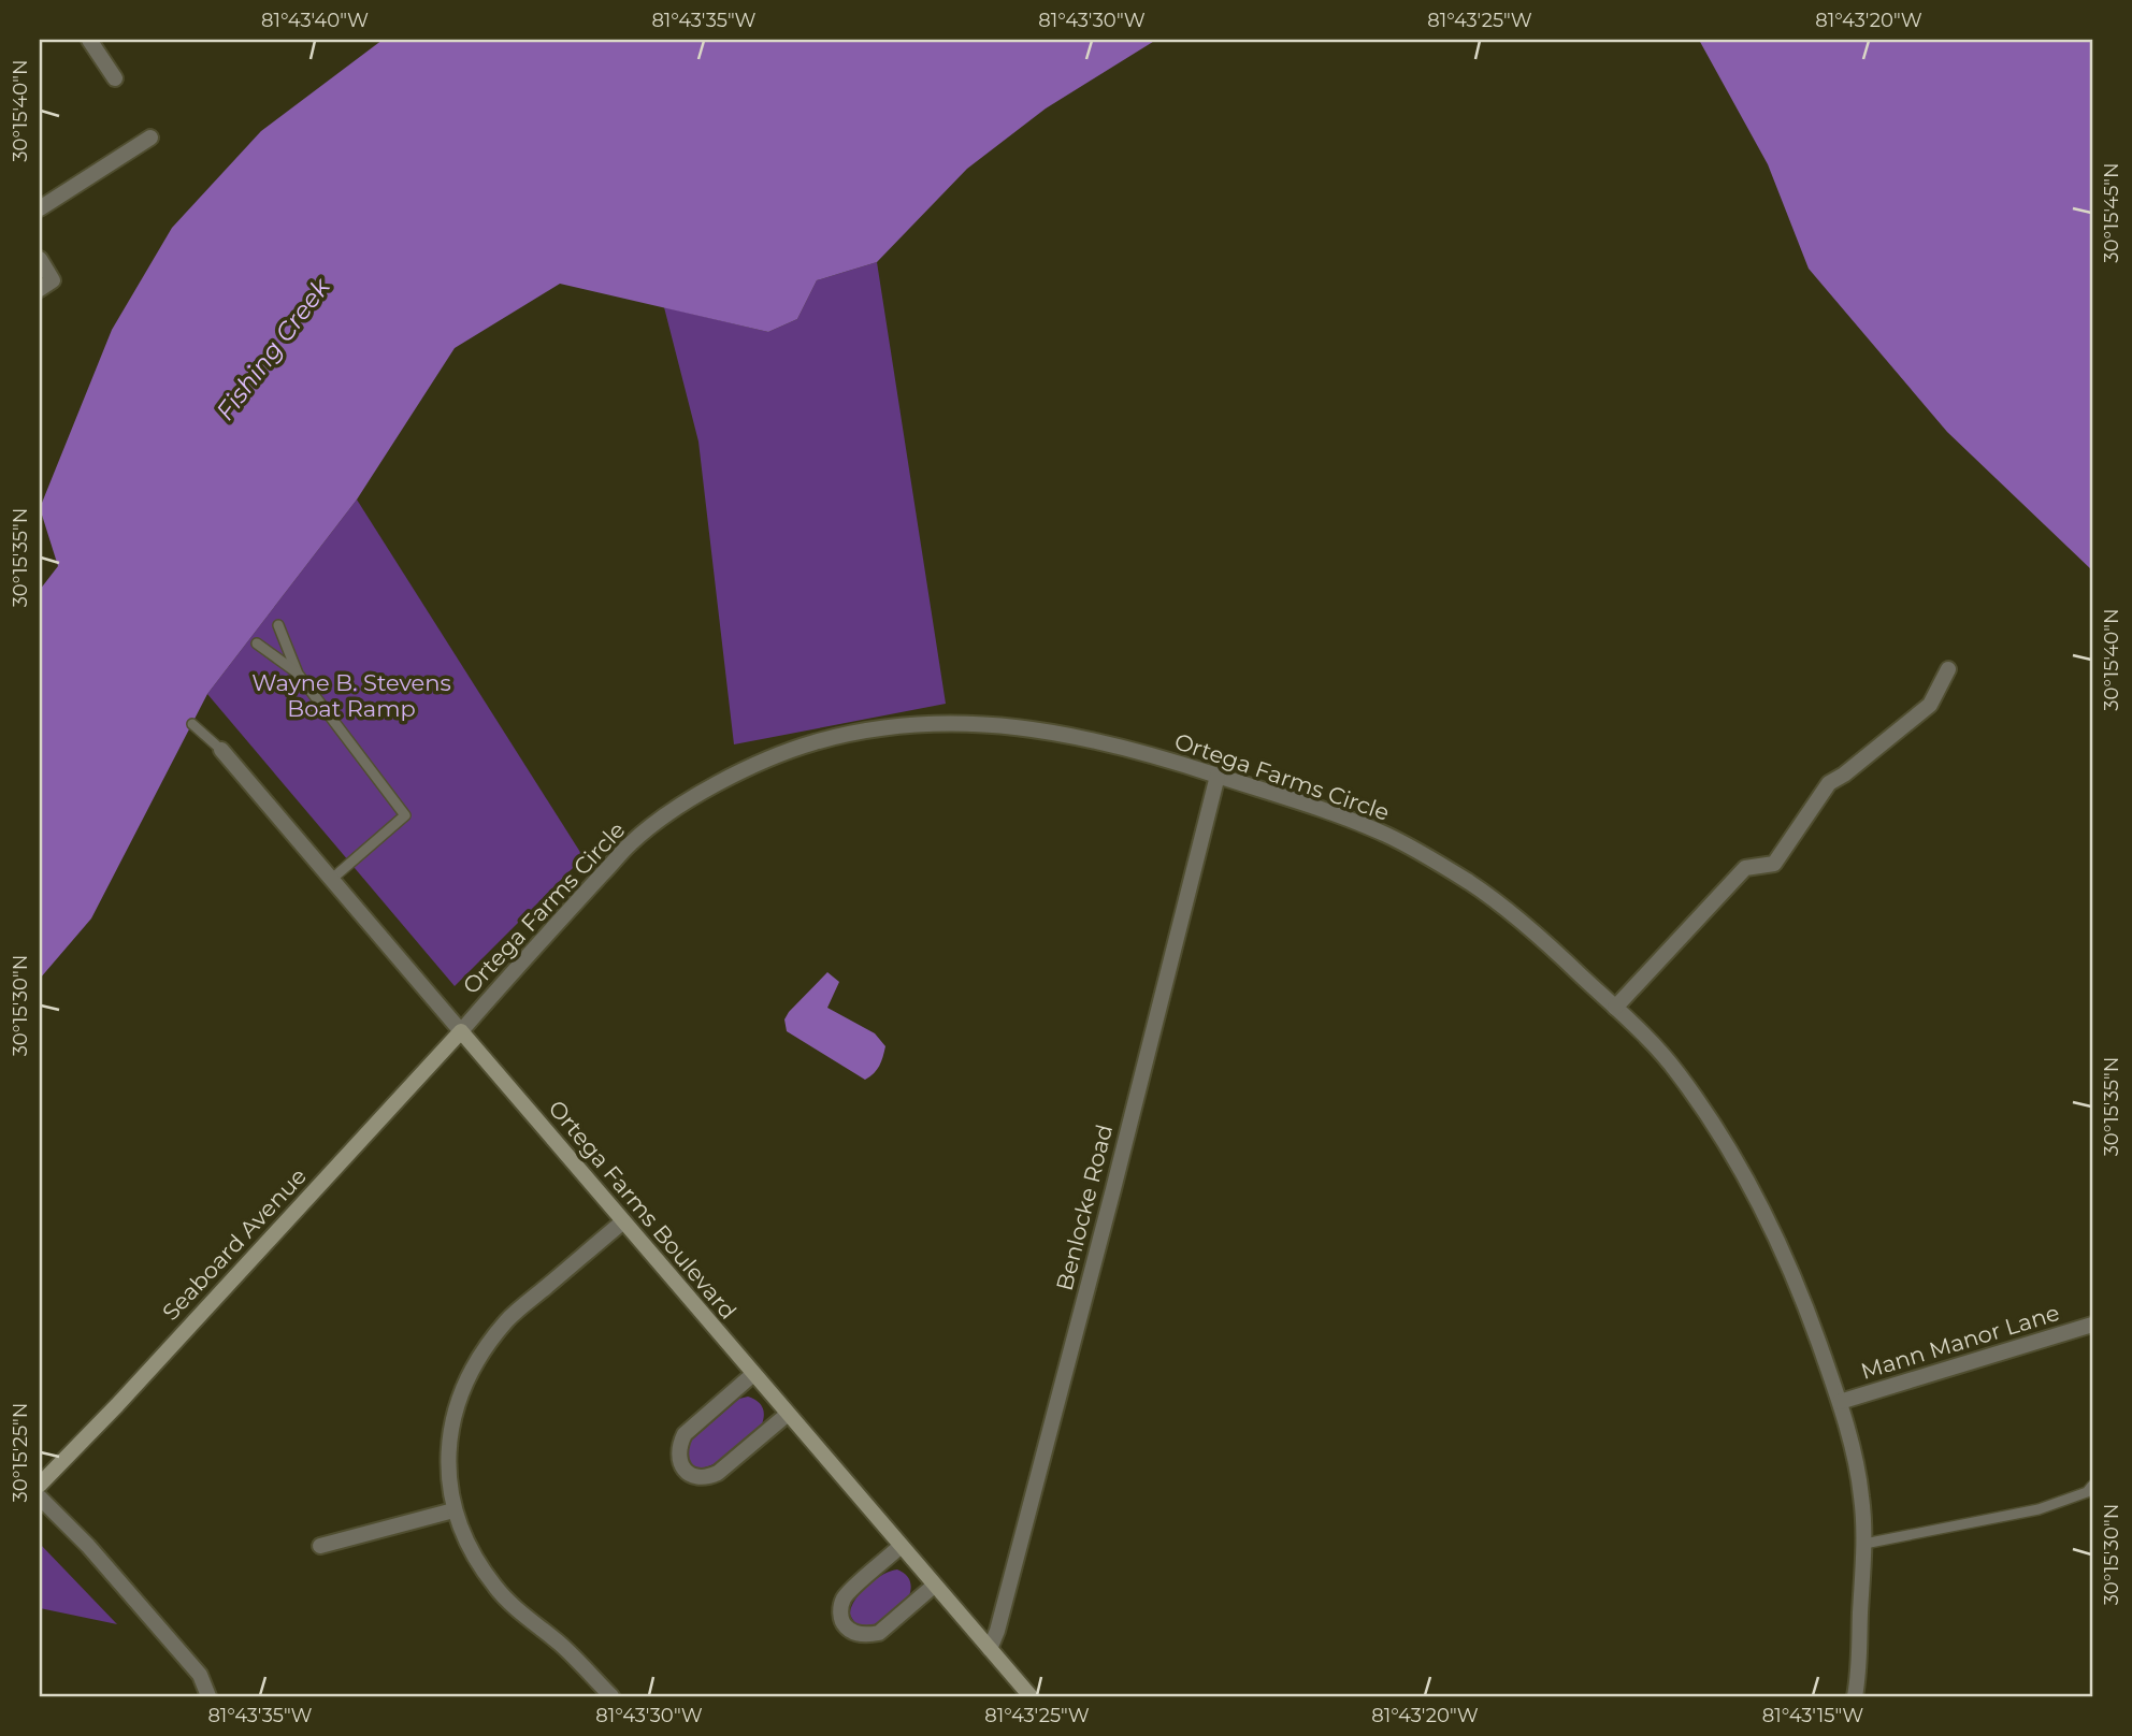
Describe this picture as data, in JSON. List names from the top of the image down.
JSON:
{
  "streets": {
    "street": [
      "Ortega Farms Circle",
      "Benlocke Road",
      "Ortega Farms Boulevard",
      "Seaboard Avenue",
      "Mann Manor Lane"
    ]
  },
  "crossings": [
    ["Ortega Farms Circle", "Benlocke Road"],
    ["Ortega Farms Circle", "Ortega Farms Boulevard"],
    ["Ortega Farms Circle", "Seaboard Avenue"],
    ["Ortega Farms Circle", "Mann Manor Lane"],
    ["Benlocke Road", "Ortega Farms Boulevard"],
    ["Ortega Farms Boulevard", "Seaboard Avenue"]
  ],
  "water": ["Fishing Creek"],
  "parks": ["Wayne B. Stevens Boat Ramp"],
  "coordinates": [
    "81°43'40\"W",
    "81°43'35\"W",
    "81°43'30\"W",
    "81°43'25\"W",
    "81°43'20\"W",
    "30°15'40\"N",
    "30°15'45\"N",
    "30°15'35\"N",
    "30°15'30\"N",
    "30°15'25\"N",
    "81°43'15\"W"
  ]
}
